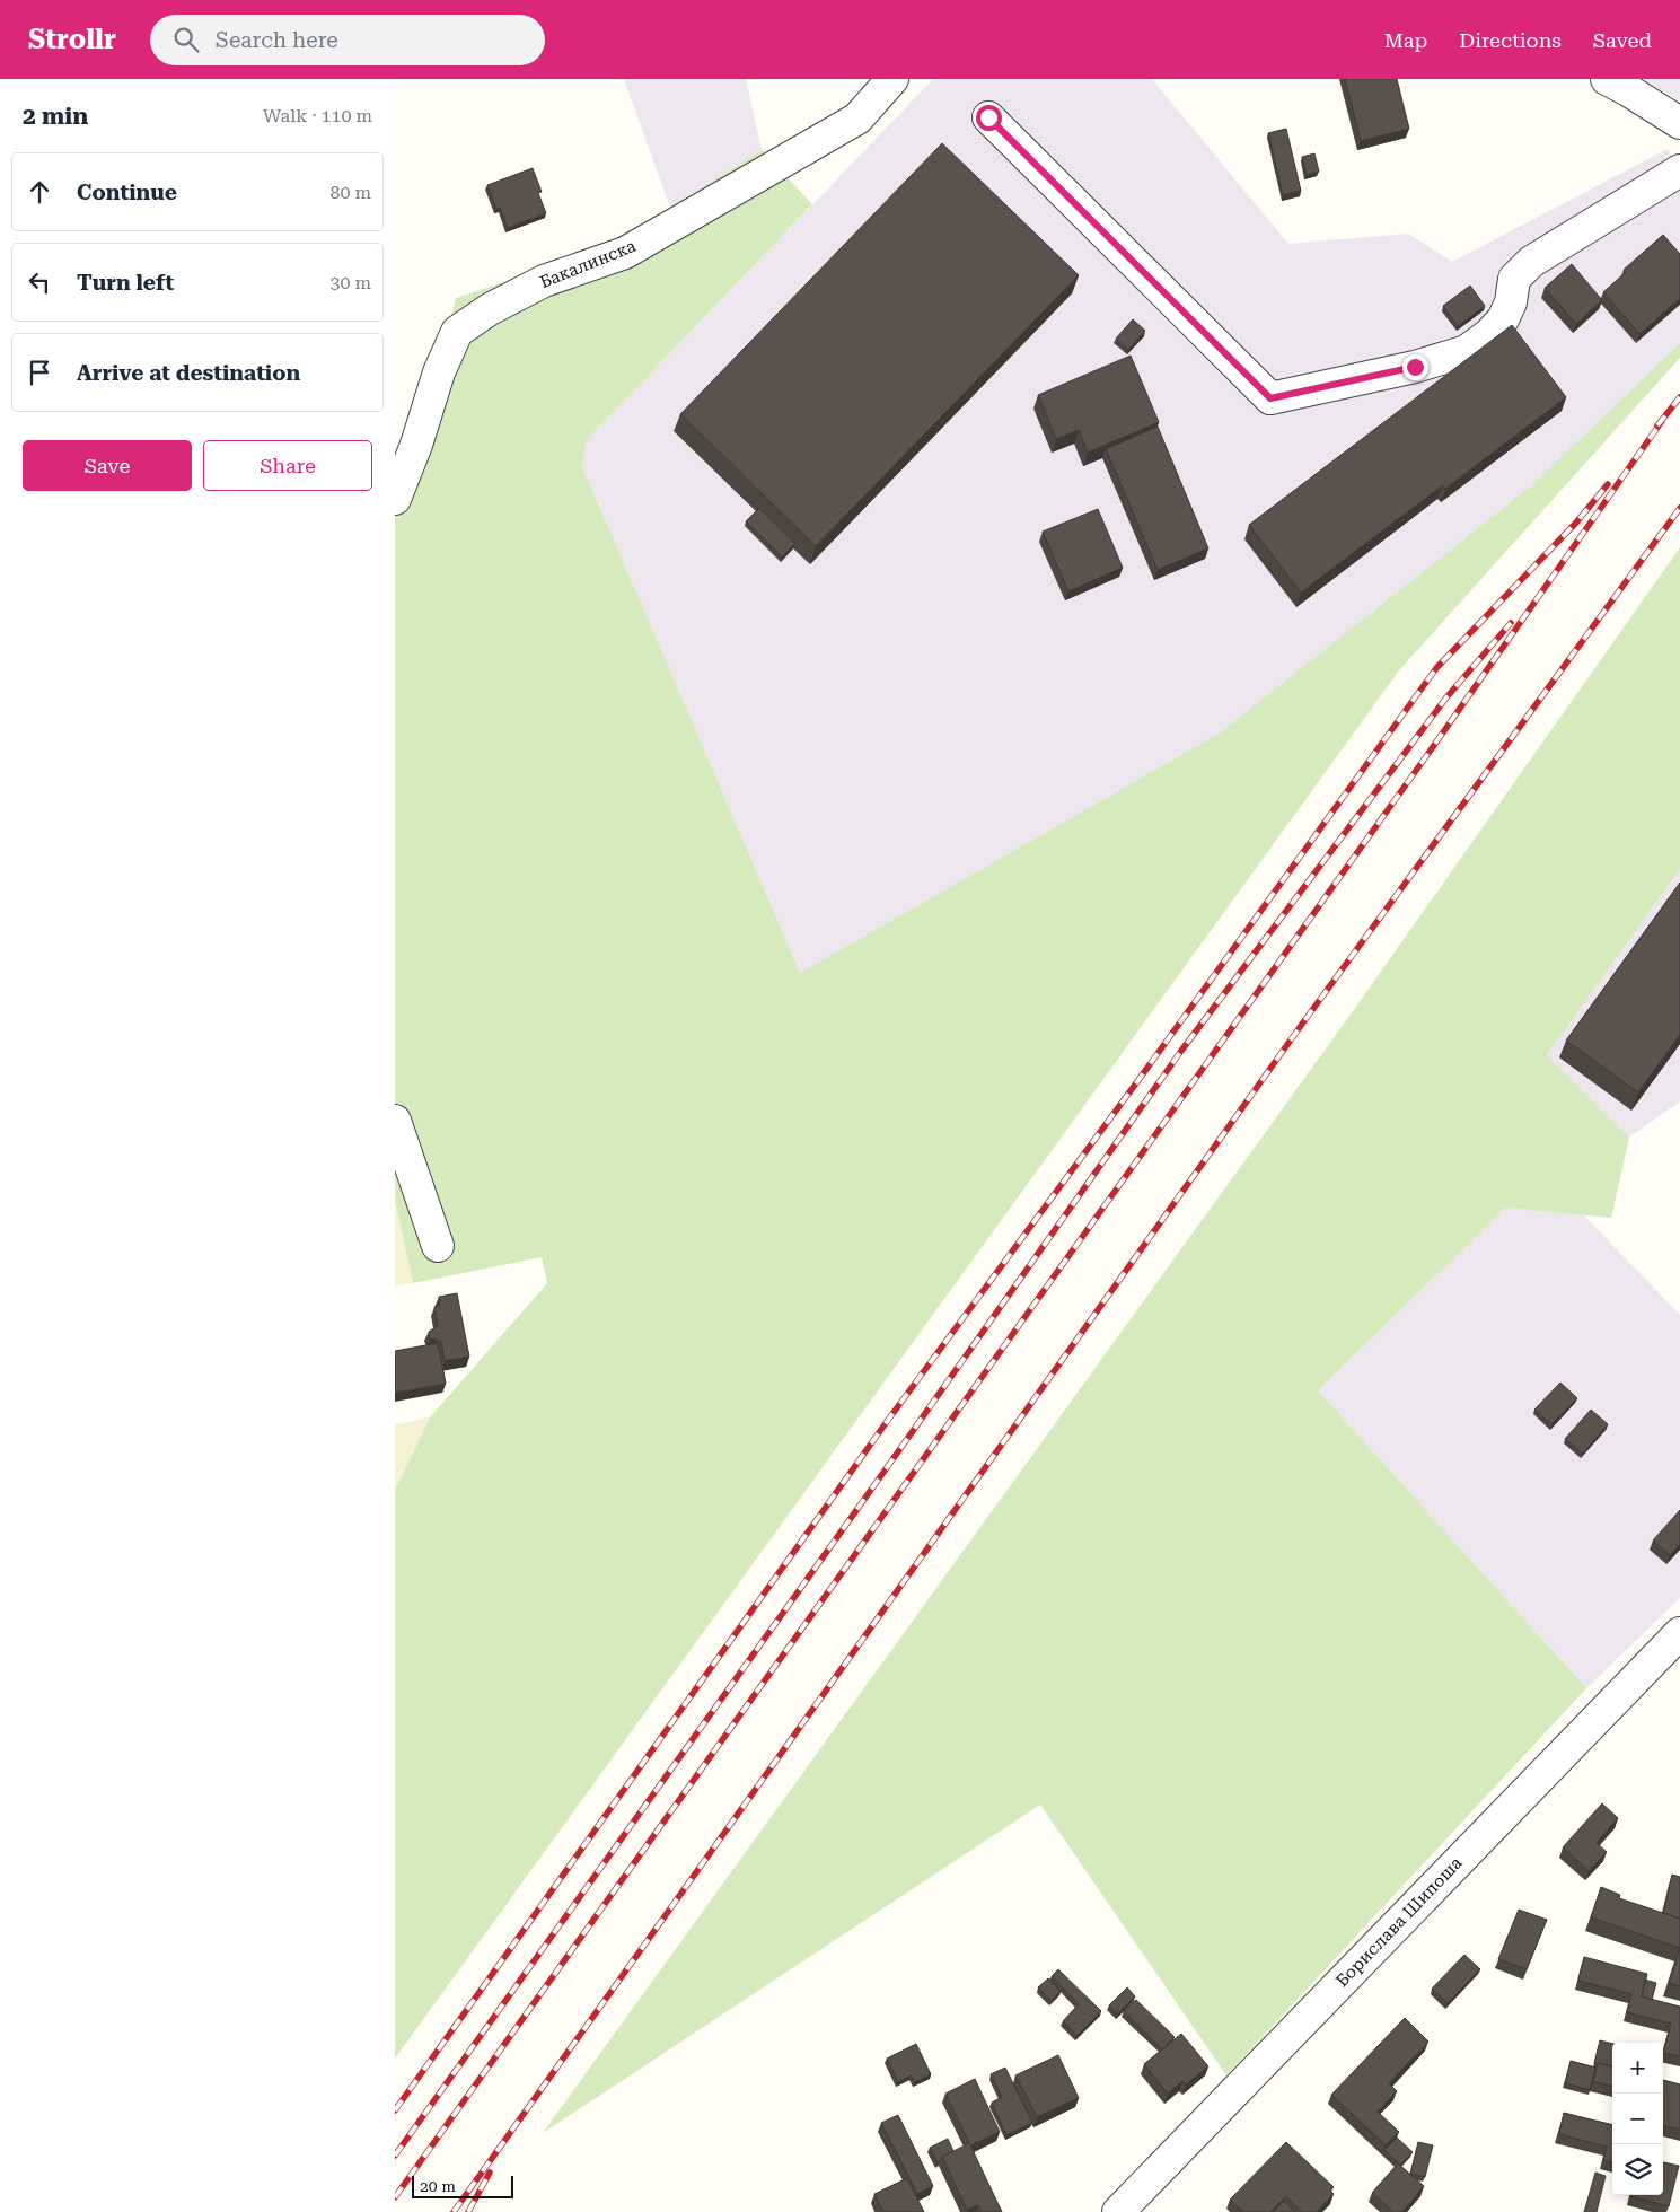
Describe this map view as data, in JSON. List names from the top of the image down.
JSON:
{
  "streets": {
    "street": ["Бакалинска", "Борислава Шипоша"]
  },
  "scale_bar": "20 m",
  "page": {
    "header": "Strollr",
    "search": "Search here",
    "nav": ["Map", "Directions", "Saved"],
    "heading": ["2 min", "Walk · 110 m"],
    "list": [
      ["Continue", "80 m"],
      ["Turn left", "30 m"],
      "Arrive at destination"
    ],
    "buttons": ["Save", "Share"],
    "map_buttons": ["+", "−"],
    "scale": "20 m"
  }
}
